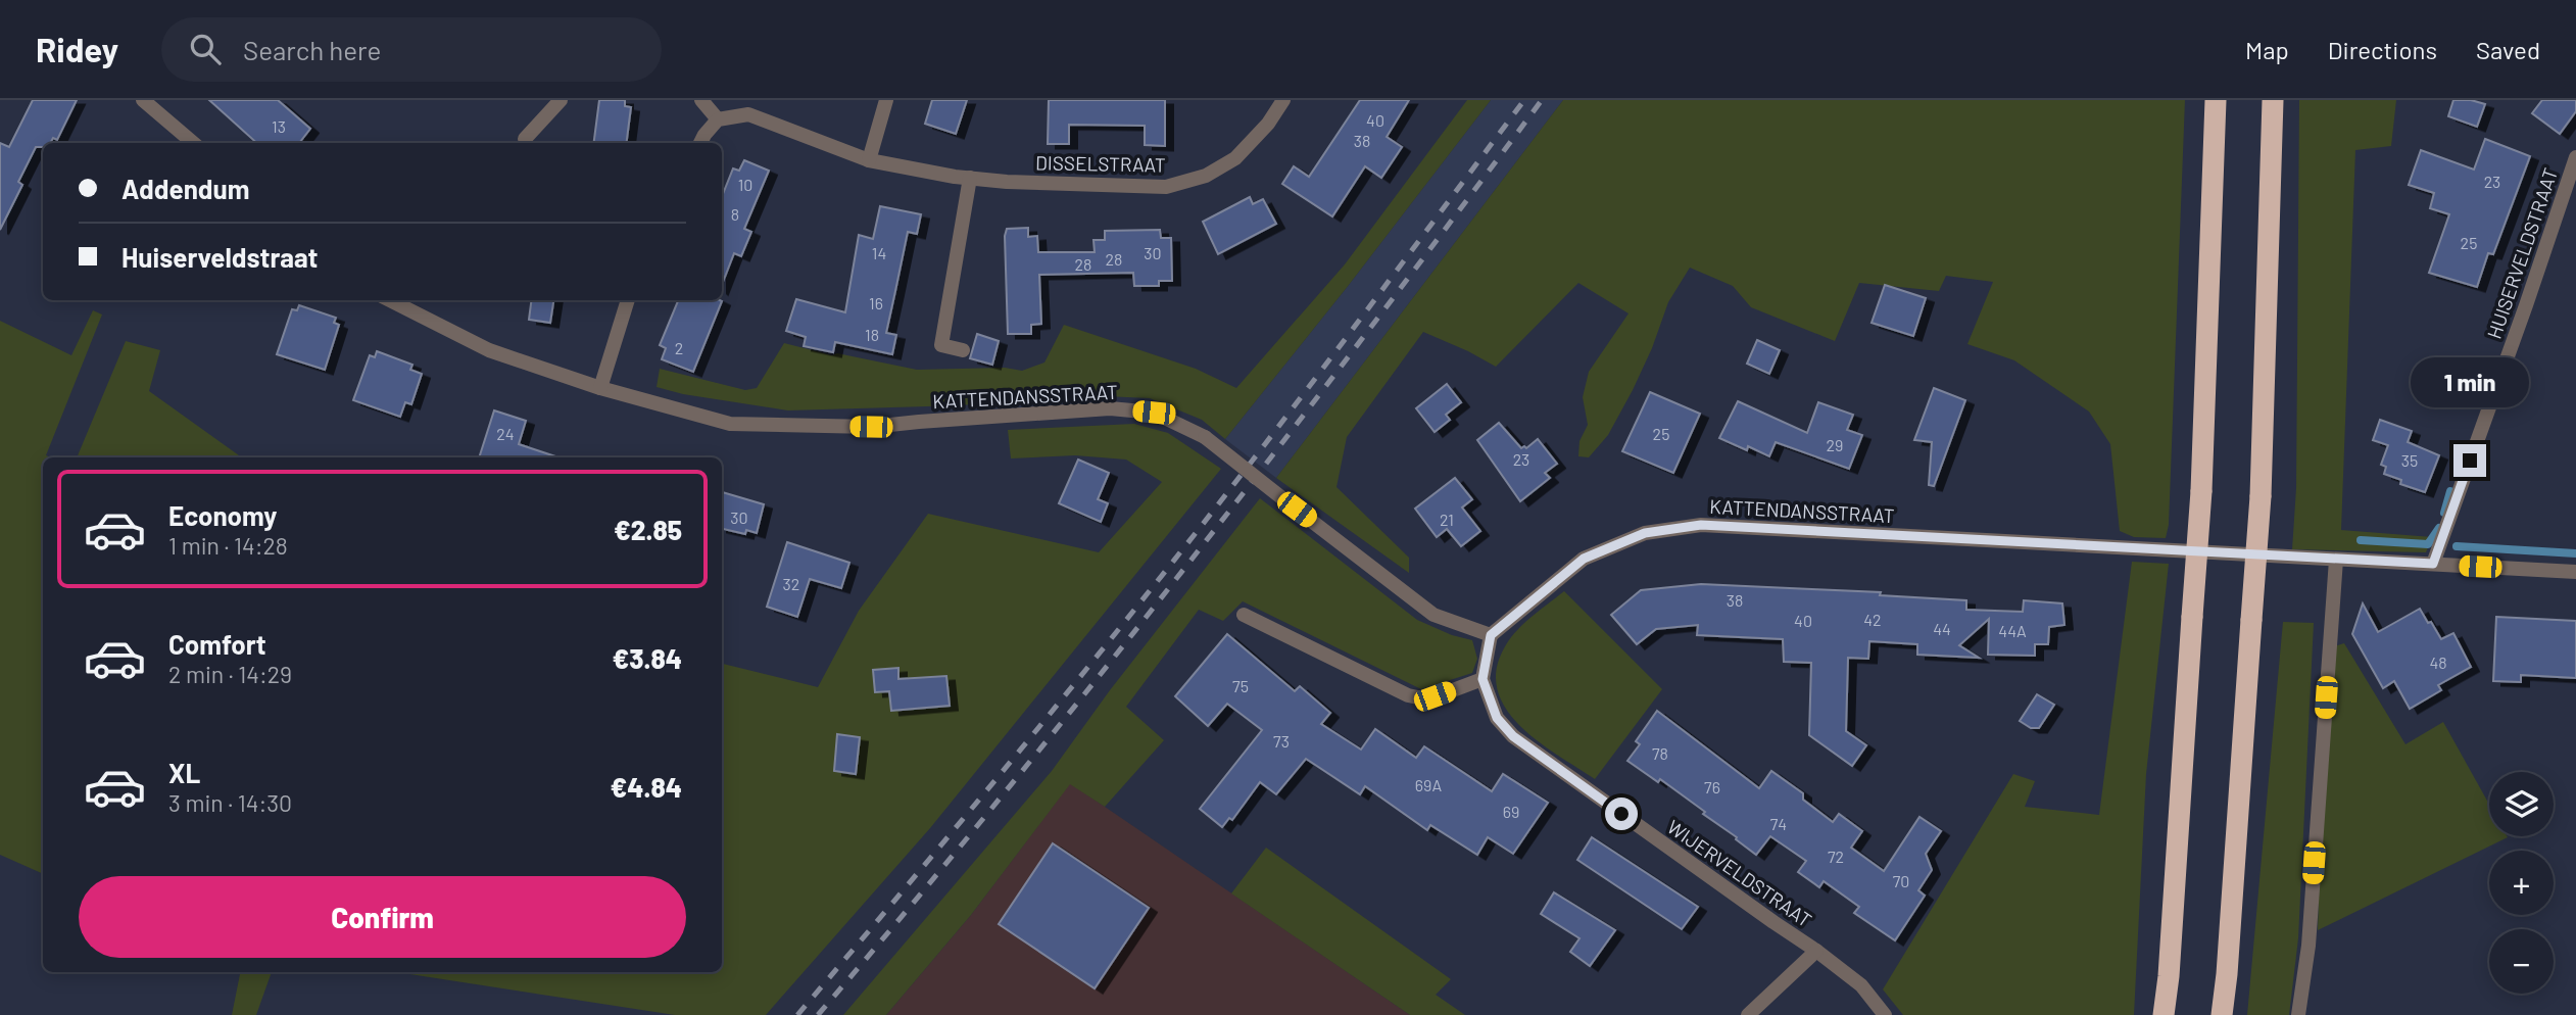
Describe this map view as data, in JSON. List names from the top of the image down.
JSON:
{
  "streets": {
    "street": [
      "DISSELSTRAAT",
      "HUISERVELDSTRAAT",
      "KATTENDANSSTRAAT",
      "WIJERVELDSTRAAT"
    ]
  },
  "crossings": [
    ["HUISERVELDSTRAAT", "KATTENDANSSTRAAT"]
  ],
  "house_numbers": [
    "40",
    "13",
    "38",
    "23",
    "10",
    "8",
    "25",
    "14",
    "30",
    "28",
    "28",
    "16",
    "18",
    "2",
    "24",
    "25",
    "29",
    "23",
    "35",
    "30",
    "21",
    "32",
    "38",
    "42",
    "40",
    "44",
    "44A",
    "48",
    "75",
    "73",
    "78",
    "69A",
    "76",
    "69",
    "74",
    "72",
    "70"
  ],
  "page": {
    "header": "Ridey",
    "search": "Search here",
    "nav": ["Map", "Directions", "Saved"],
    "banner": ["Addendum", "Huiserveldstraat"],
    "bubble": "1 min",
    "list": [
      {
        "name": "Economy",
        "note": "1 min · 14:28",
        "value": "€2.85"
      },
      {
        "name": "Comfort",
        "note": "2 min · 14:29",
        "value": "€3.84"
      },
      {
        "name": "XL",
        "note": "3 min · 14:30",
        "value": "€4.84"
      }
    ],
    "map_buttons": ["+", "−"],
    "buttons": "Confirm"
  }
}
